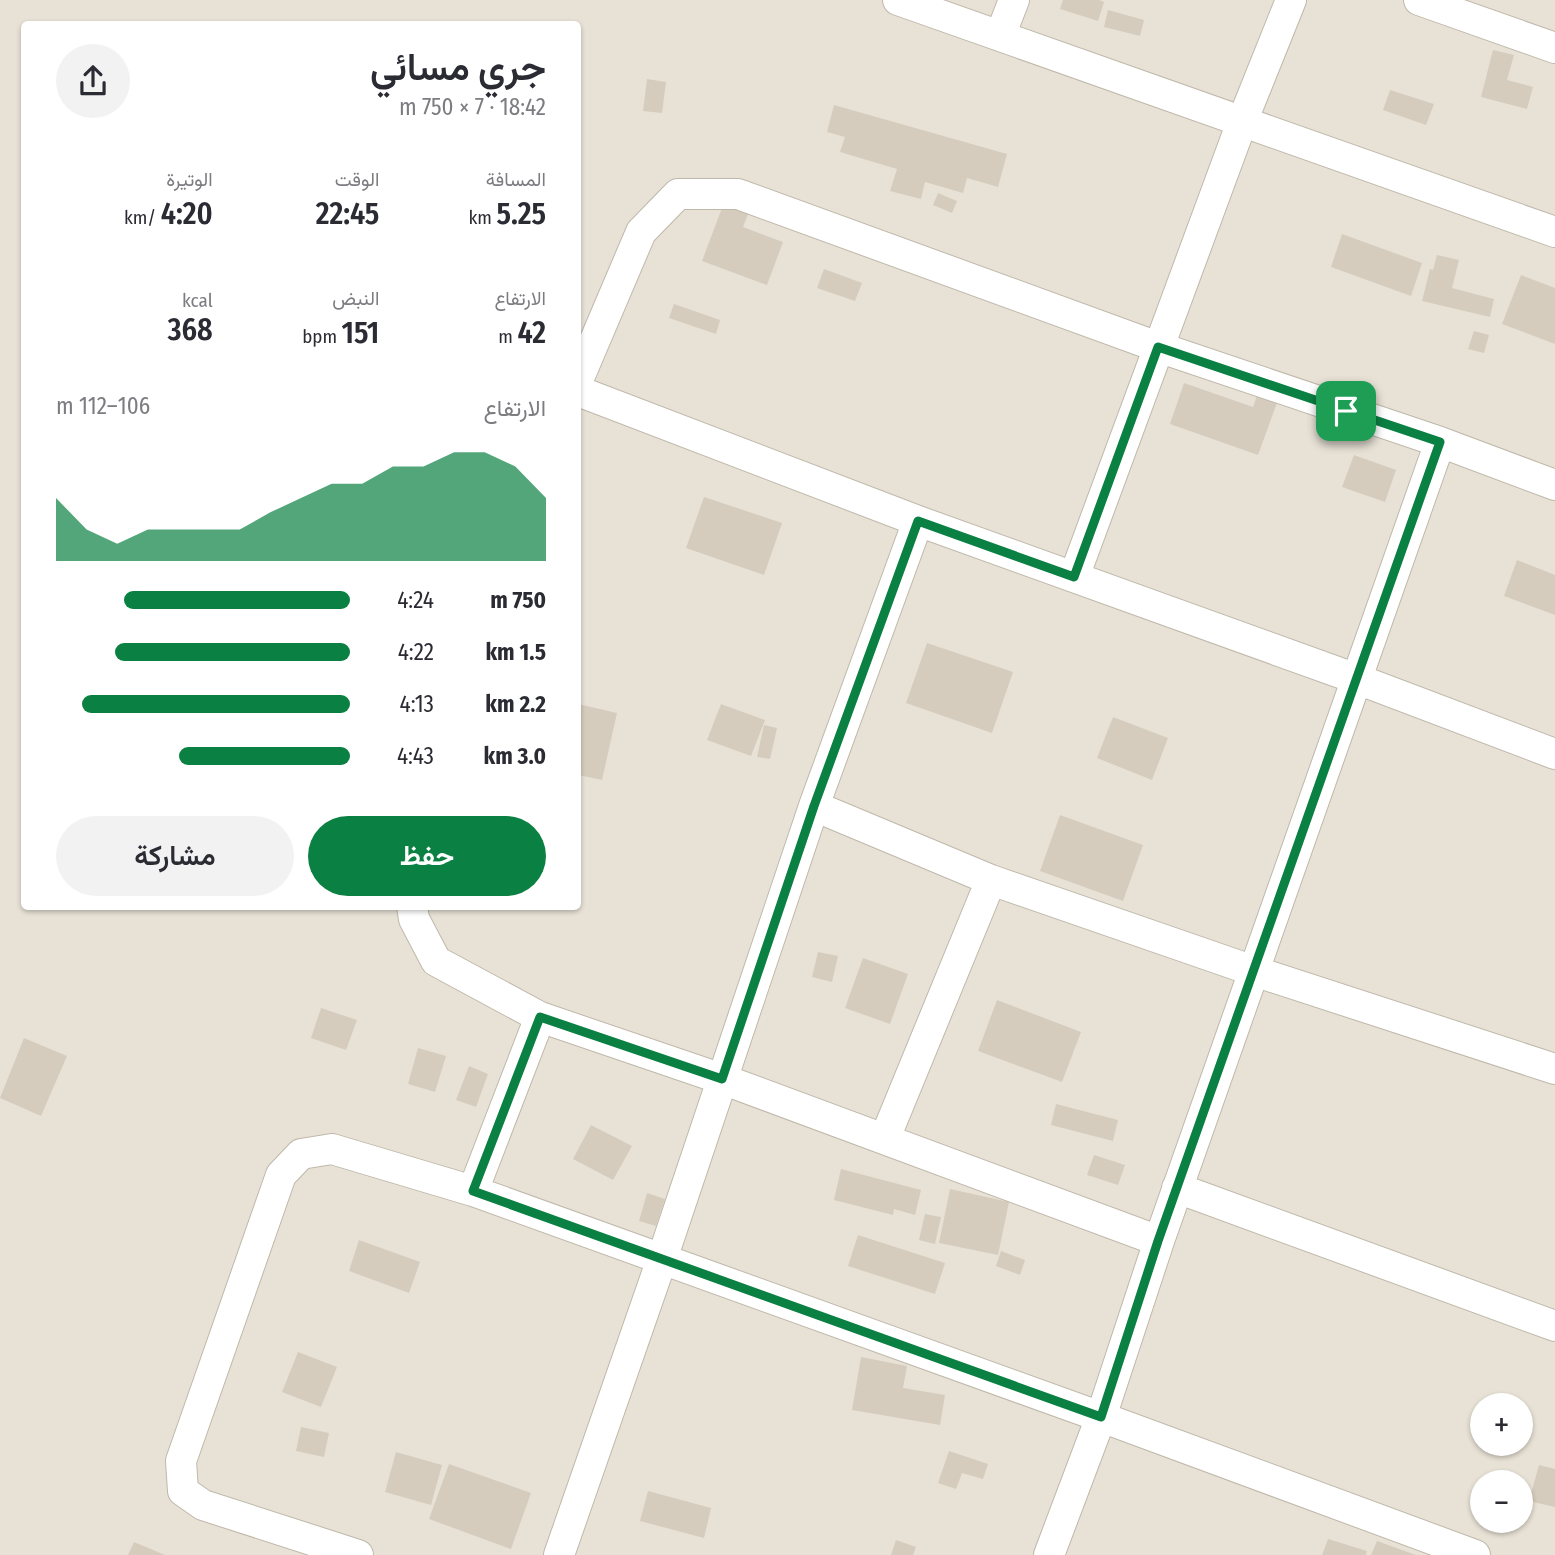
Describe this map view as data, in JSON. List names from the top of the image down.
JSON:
{
  "page": {
    "heading": ["جري مسائي", "18:42 · 7 × 750 m"],
    "stats": [
      ["المسافة", "5.25 km"],
      ["الوقت", "22:45"],
      ["الوتيرة", "4:20 /km"],
      ["الارتفاع", "42 m"],
      ["النبض", "151 bpm"],
      ["kcal", "368"]
    ],
    "chart": ["الارتفاع", "106–112 m"],
    "list": [
      {
        "name": "750 m",
        "note": "4:24"
      },
      {
        "name": "1.5 km",
        "note": "4:22"
      },
      {
        "name": "2.2 km",
        "note": "4:13"
      },
      {
        "name": "3.0 km",
        "note": "4:43"
      }
    ],
    "buttons": ["حفظ", "مشاركة"],
    "map_buttons": ["+", "−"]
  }
}
